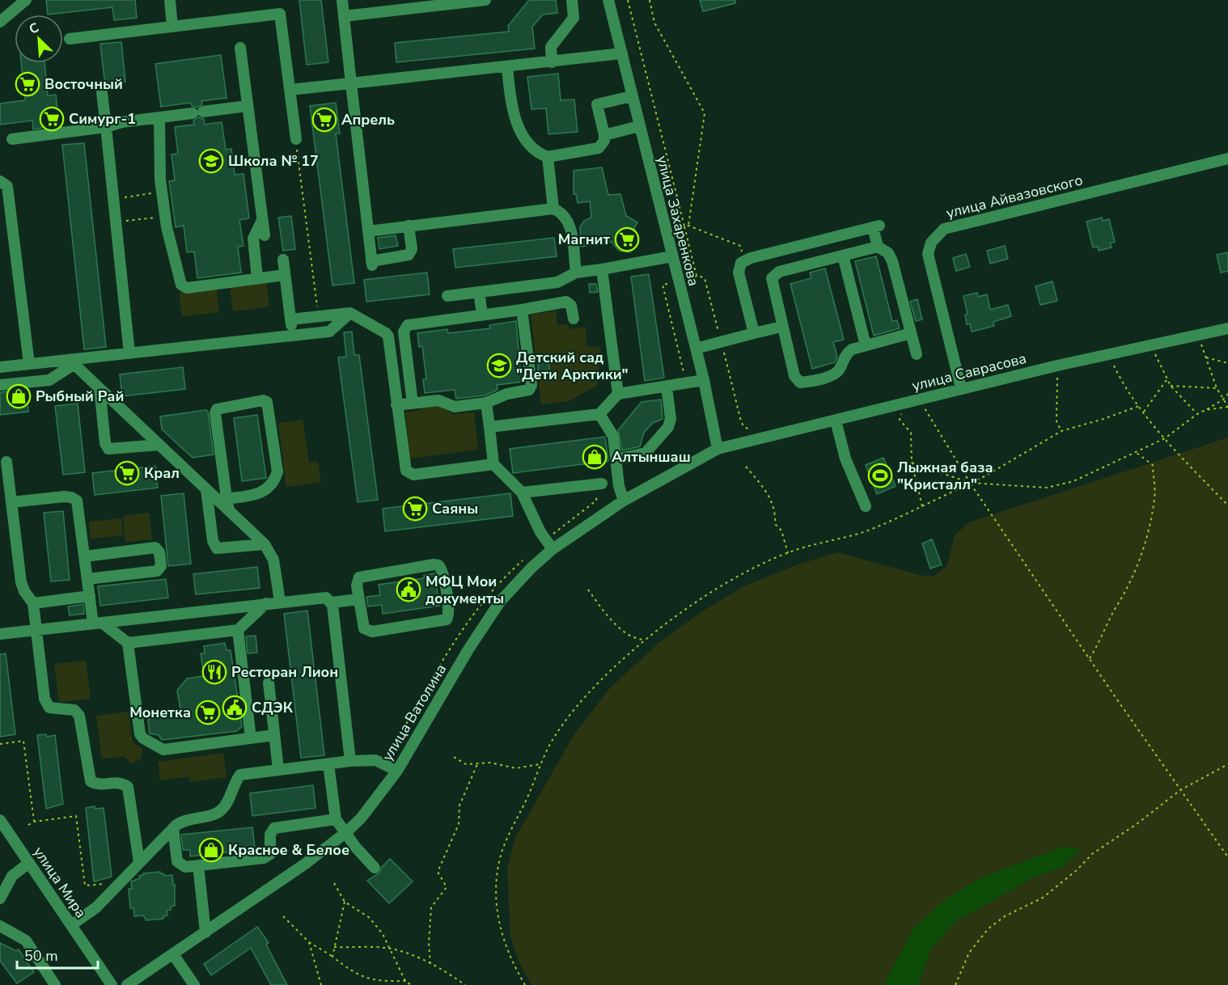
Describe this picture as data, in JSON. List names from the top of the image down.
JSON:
{
  "streets": {
    "street": [
      "улица Айвазовского",
      "улица Захаренкова",
      "улица Саврасова",
      "улица Ватолина",
      "улица Мира"
    ]
  },
  "crossings": [
    ["улица Айвазовского", "улица Саврасова"],
    ["улица Захаренкова", "улица Саврасова"],
    ["улица Захаренкова", "улица Ватолина"],
    ["улица Саврасова", "улица Ватолина"]
  ],
  "places": {
    "supermarket": [
      "Восточный",
      "Симург-1",
      "Апрель",
      "Магнит",
      "Крал",
      "Саяны",
      "Монетка"
    ],
    "school or university": ["Школа № 17", "Детский сад \"Дети Арктики\""],
    "shop": ["Рыбный Рай", "Алтыншаш", "Красное & Белое"],
    "sports": ["Лыжная база \"Кристалл\""],
    "public building": ["МФЦ Мои документы", "СДЭК"],
    "restaurant": ["Ресторан Лион"]
  },
  "scale_bar": "50 m",
  "north": "top left"
}
